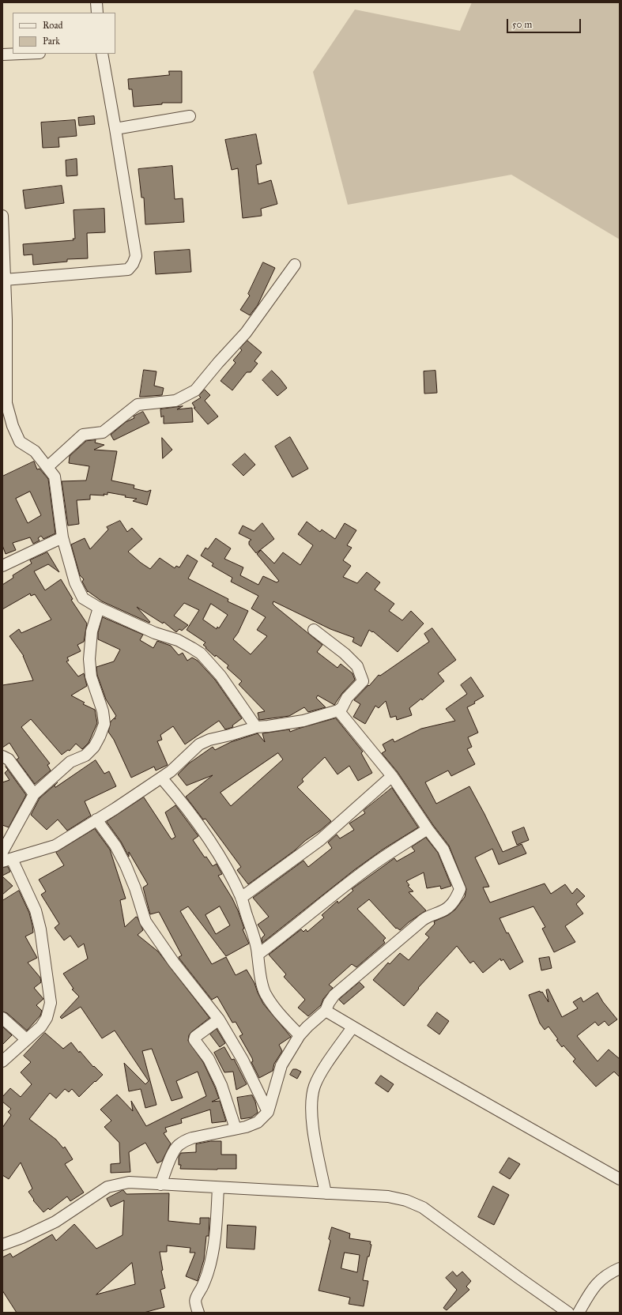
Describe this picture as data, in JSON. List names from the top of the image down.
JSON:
{
  "legend": ["Road", "Park"],
  "scale_bar": "50 m"
}
